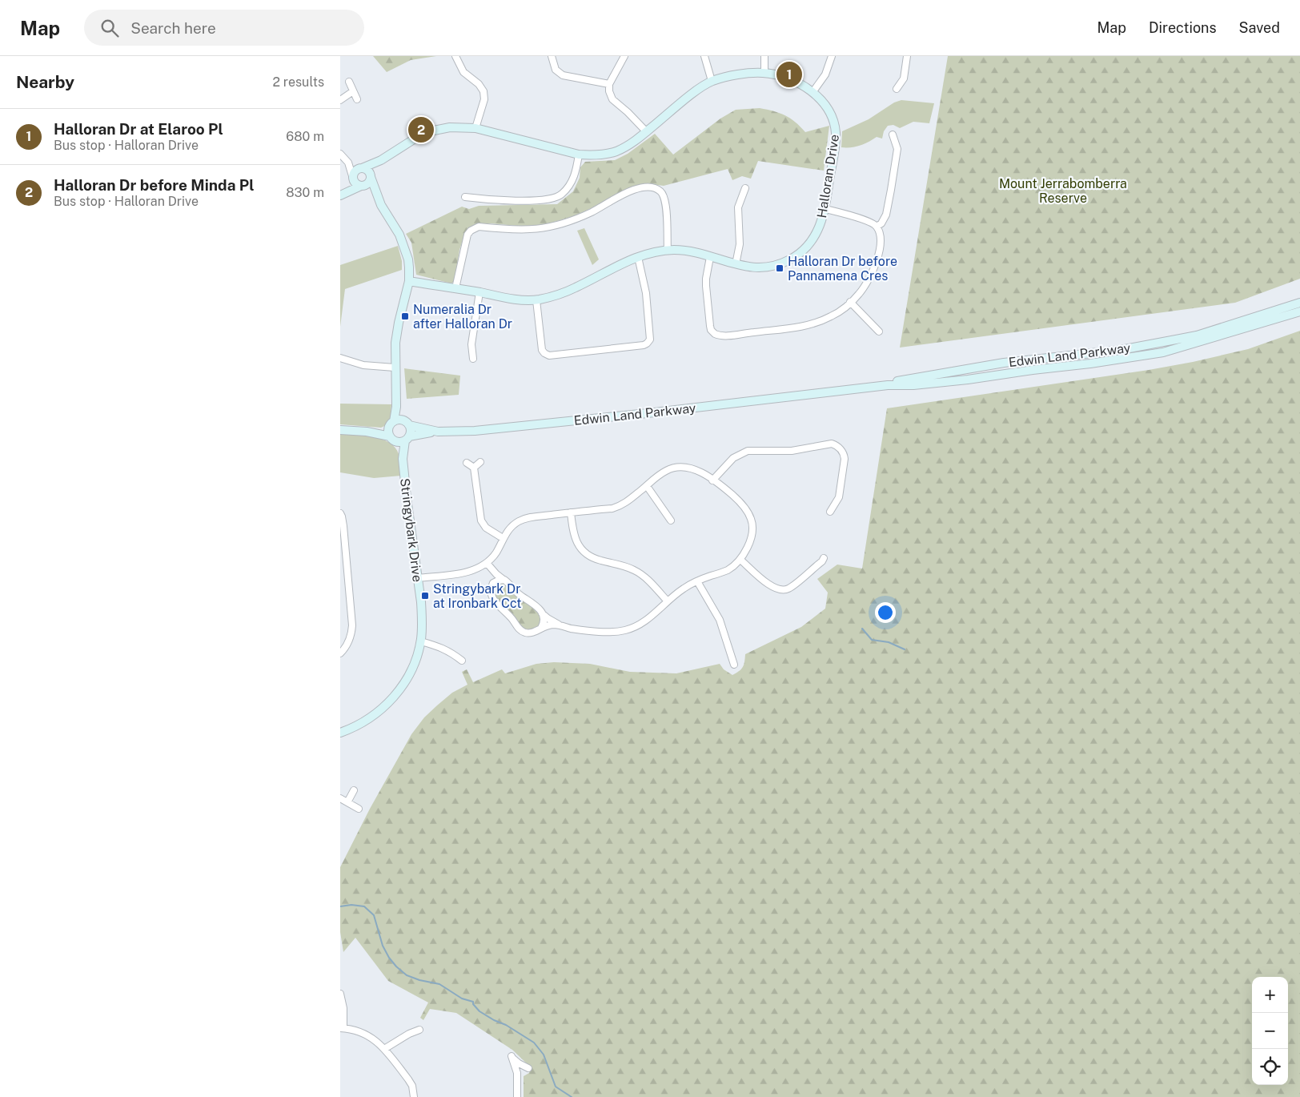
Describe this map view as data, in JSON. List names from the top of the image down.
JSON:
{
  "streets": {
    "street": ["Halloran Drive", "Edwin Land Parkway", "Stringybark Drive"]
  },
  "crossings": [
    ["Halloran Drive", "Stringybark Drive"],
    ["Edwin Land Parkway", "Stringybark Drive"]
  ],
  "parks": ["Mount Jerrabomberra Reserve"],
  "places": {
    "transit": ["Halloran Dr before Pannamena Cres", "Numeralia Dr after Halloran Dr", "Stringybark Dr at Ironbark Cct"]
  },
  "page": {
    "header": "Map",
    "search": "Search here",
    "nav": ["Map", "Directions", "Saved"],
    "heading": ["Nearby", "2 results"],
    "pins": ["1", "2"],
    "list": [
      {
        "mark": "1",
        "name": "Halloran Dr at Elaroo Pl",
        "note": "Bus stop · Halloran Drive",
        "value": "680 m"
      },
      {
        "mark": "2",
        "name": "Halloran Dr before Minda Pl",
        "note": "Bus stop · Halloran Drive",
        "value": "830 m"
      }
    ],
    "map_buttons": ["+", "−"]
  }
}
